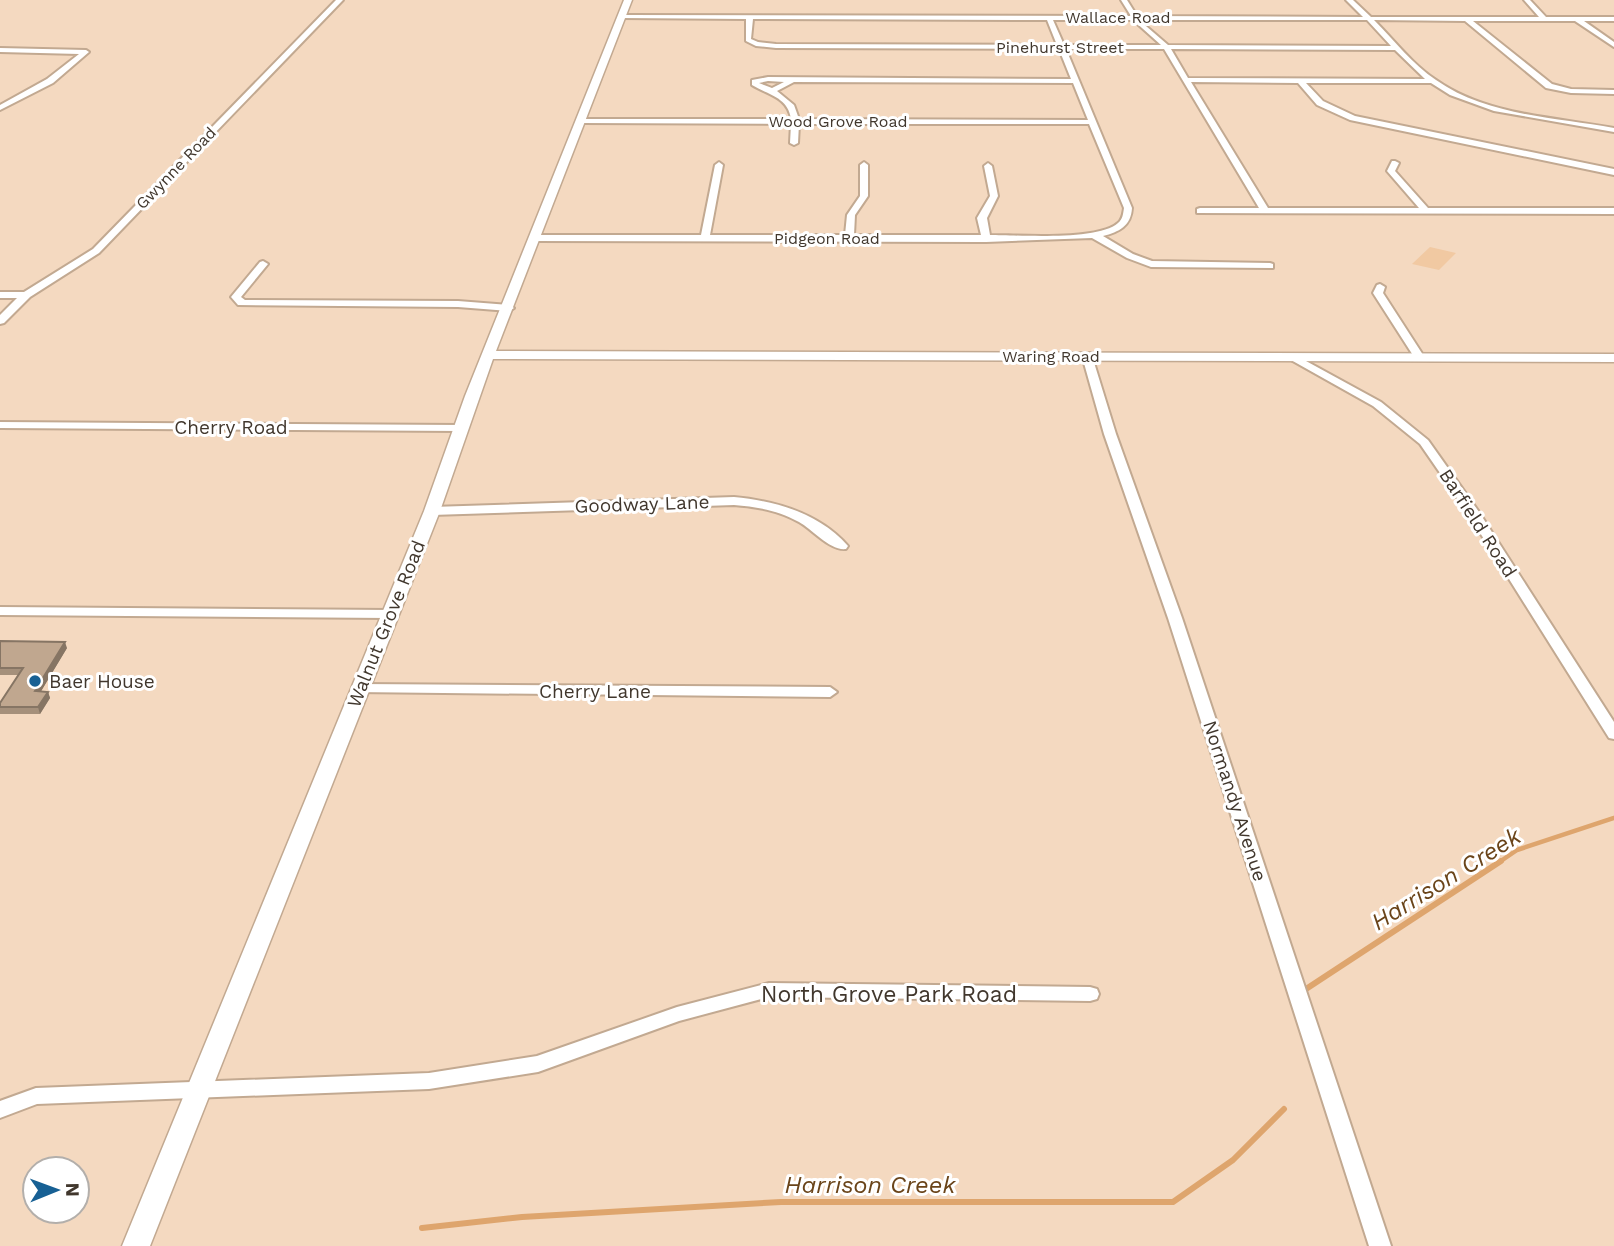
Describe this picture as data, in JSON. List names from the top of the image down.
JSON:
{
  "streets": {
    "main road": ["Waring Road", "Walnut Grove Road"],
    "street": [
      "Wallace Road",
      "Pinehurst Street",
      "Wood Grove Road",
      "Gwynne Road",
      "Pidgeon Road",
      "Cherry Road",
      "Goodway Lane",
      "Barfield Road",
      "Cherry Lane",
      "Normandy Avenue",
      "North Grove Park Road"
    ]
  },
  "crossings": [
    ["Wallace Road", "Pinehurst Street"],
    ["Wallace Road", "Walnut Grove Road"],
    ["Wood Grove Road", "Pidgeon Road"],
    ["Wood Grove Road", "Walnut Grove Road"],
    ["Pidgeon Road", "Walnut Grove Road"],
    ["Waring Road", "Barfield Road"],
    ["Waring Road", "Walnut Grove Road"],
    ["Waring Road", "Normandy Avenue"],
    ["Cherry Road", "Walnut Grove Road"],
    ["Goodway Lane", "Walnut Grove Road"],
    ["Walnut Grove Road", "Cherry Lane"],
    ["Walnut Grove Road", "North Grove Park Road"]
  ],
  "water": ["Harrison Creek"],
  "places": ["Baer House"],
  "north": "right"
}
